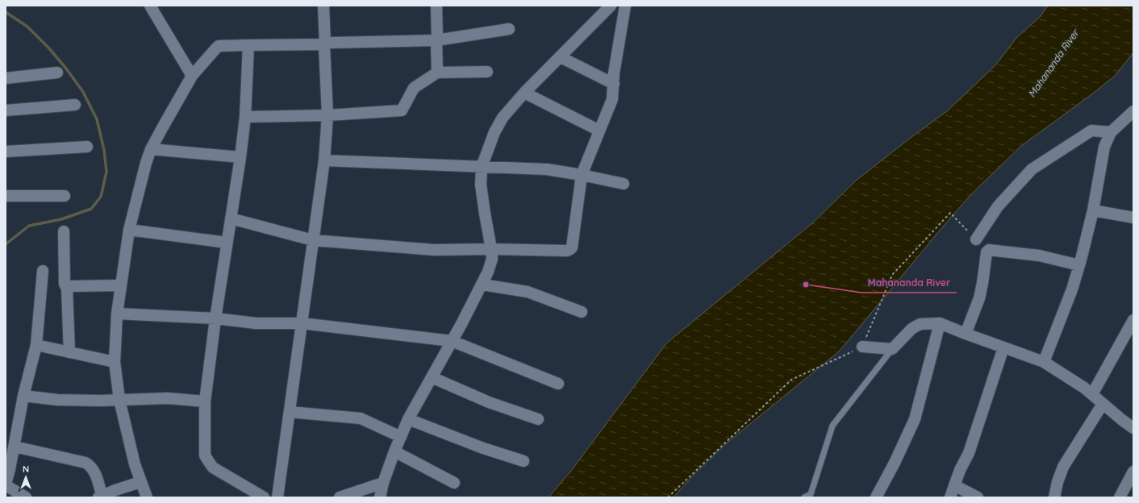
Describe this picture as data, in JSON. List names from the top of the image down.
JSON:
{
  "water": ["Mahananda River"],
  "places": ["Mahananda River"],
  "north": "top"
}
